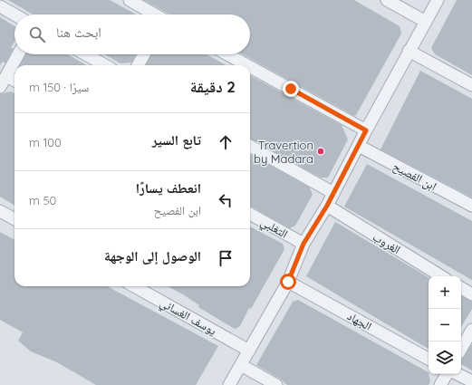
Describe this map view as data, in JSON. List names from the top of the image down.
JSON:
{
  "streets": {
    "street": [
      "ابن الفصيح",
      "التغلبي",
      "الغروب",
      "يوسف الغساني",
      "الجهاد"
    ]
  },
  "places": ["Travertion by Madara"],
  "page": {
    "search": "ابحث هنا",
    "heading": ["2 دقيقة", "سيرًا · 150 m"],
    "list": [
      ["تابع السير", "100 m"],
      ["انعطف يسارًا", "ابن الفصيح", "50 m"],
      "الوصول إلى الوجهة"
    ],
    "map_buttons": ["+", "−"]
  }
}
